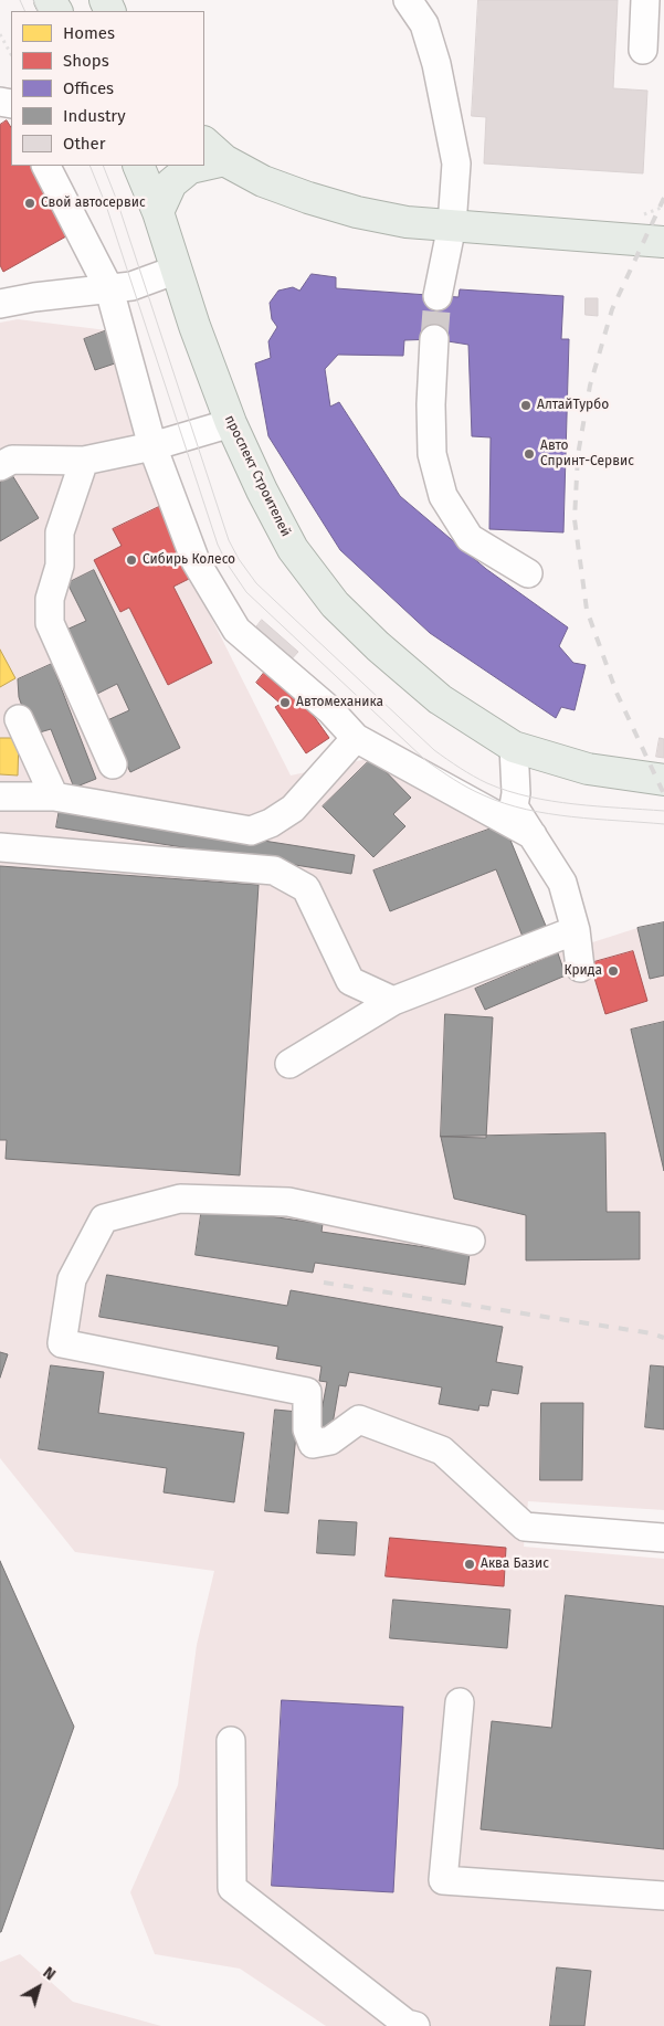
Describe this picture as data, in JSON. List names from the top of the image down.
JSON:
{
  "streets": {
    "main road": ["проспект Строителей"]
  },
  "places": [
    "Свой автосервис",
    "АлтайТурбо",
    "Авто Спринт-Сервис",
    "Сибирь Колесо",
    "Автомеханика",
    "Крида",
    "Аква Базис"
  ],
  "legend": [
    "Homes",
    "Shops",
    "Offices",
    "Industry",
    "Other"
  ],
  "north": "top right"
}
